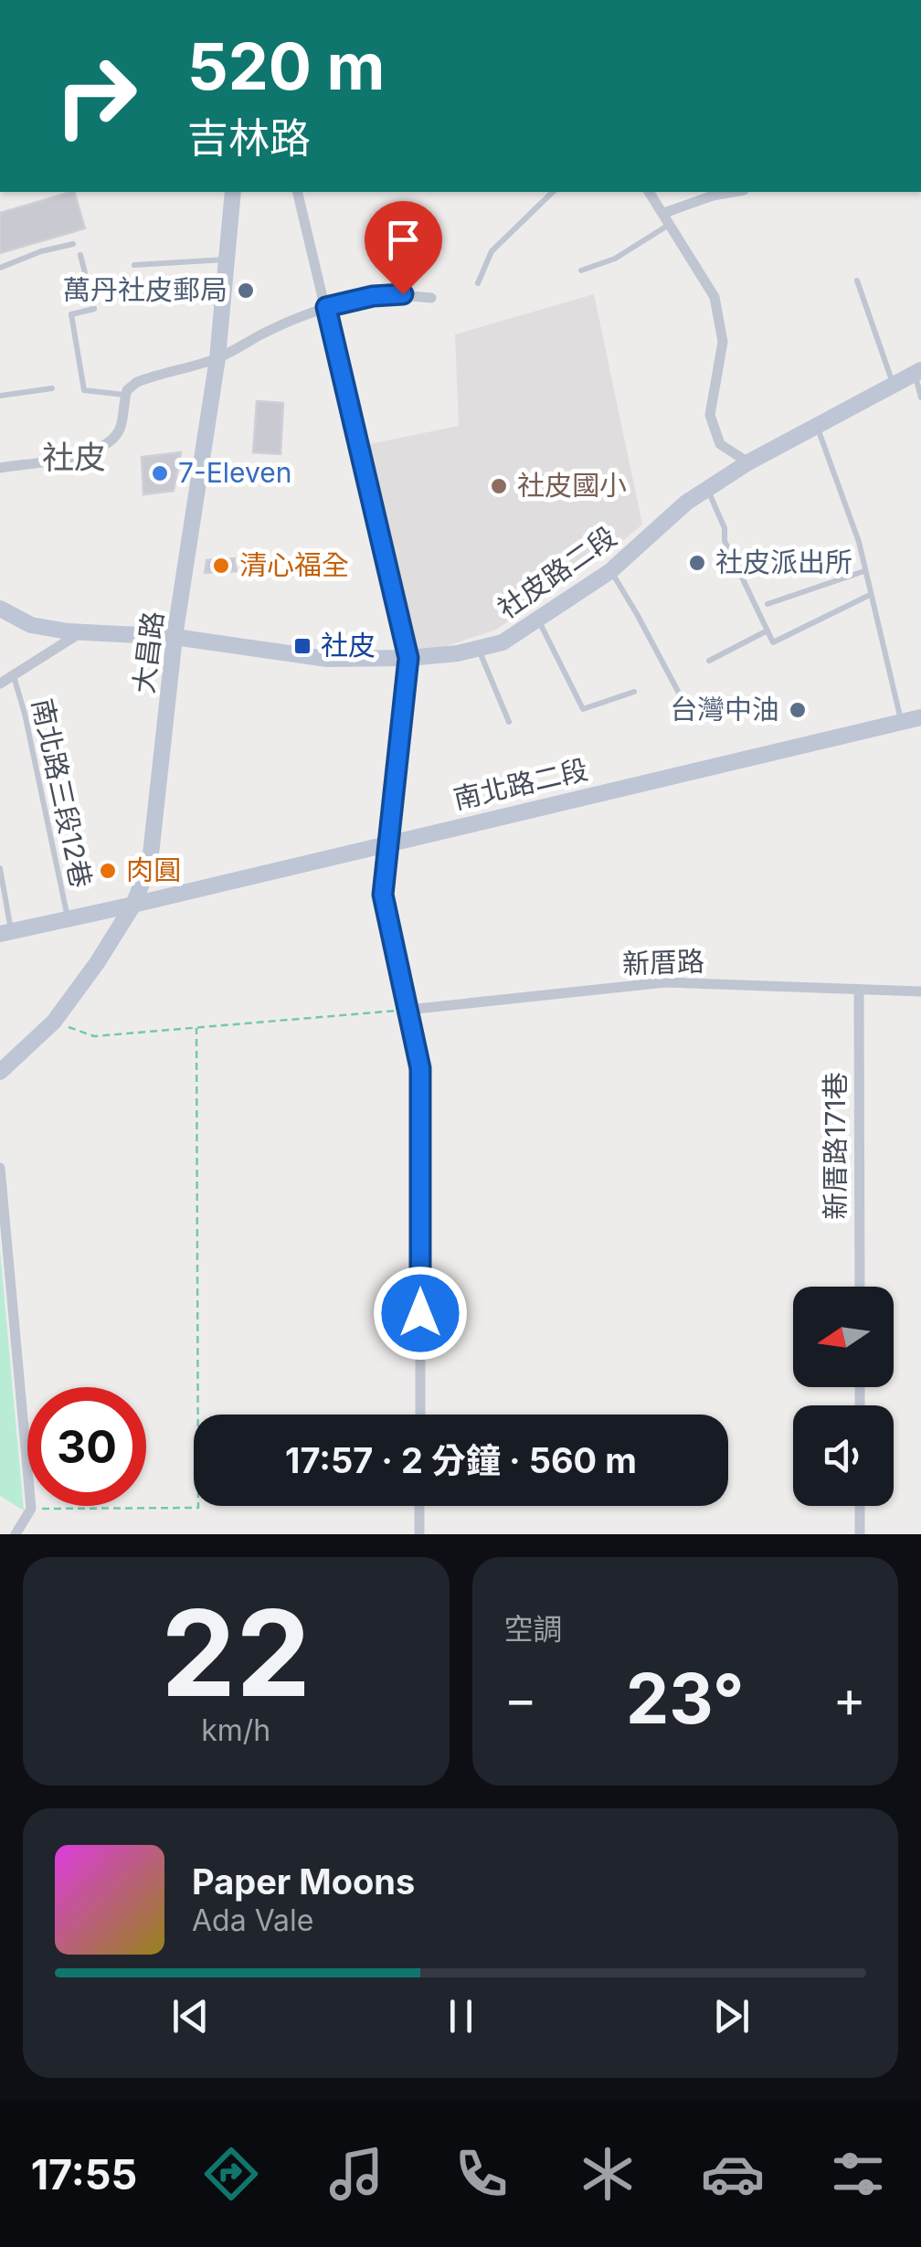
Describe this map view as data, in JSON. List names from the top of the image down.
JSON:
{
  "streets": {
    "street": [
      "社皮路二段",
      "大昌路",
      "南北路二段",
      "新厝路",
      "新厝路171巷"
    ],
    "lane": ["南北路三段12巷"]
  },
  "crossings": [
    ["社皮路二段", "大昌路"],
    ["大昌路", "南北路二段"],
    ["南北路二段", "南北路三段12巷"],
    ["新厝路", "新厝路171巷"]
  ],
  "districts": ["社皮"],
  "places": {
    "other": [
      "萬丹社皮郵局",
      "7-Eleven",
      "社皮國小",
      "社皮派出所",
      "清心福全",
      "台灣中油",
      "肉圓"
    ],
    "transit": ["社皮"]
  },
  "north": "left",
  "page": {
    "turn": ["520 m", "吉林路"],
    "limit": "30",
    "trip": "17:57 · 2 分鐘 · 560 m",
    "tile": [
      ["22", "km/h"],
      "空調"
    ],
    "heat": ["−", "23°", "+"],
    "song": ["Paper Moons", "Ada Vale"],
    "tabs": "17:55"
  }
}
